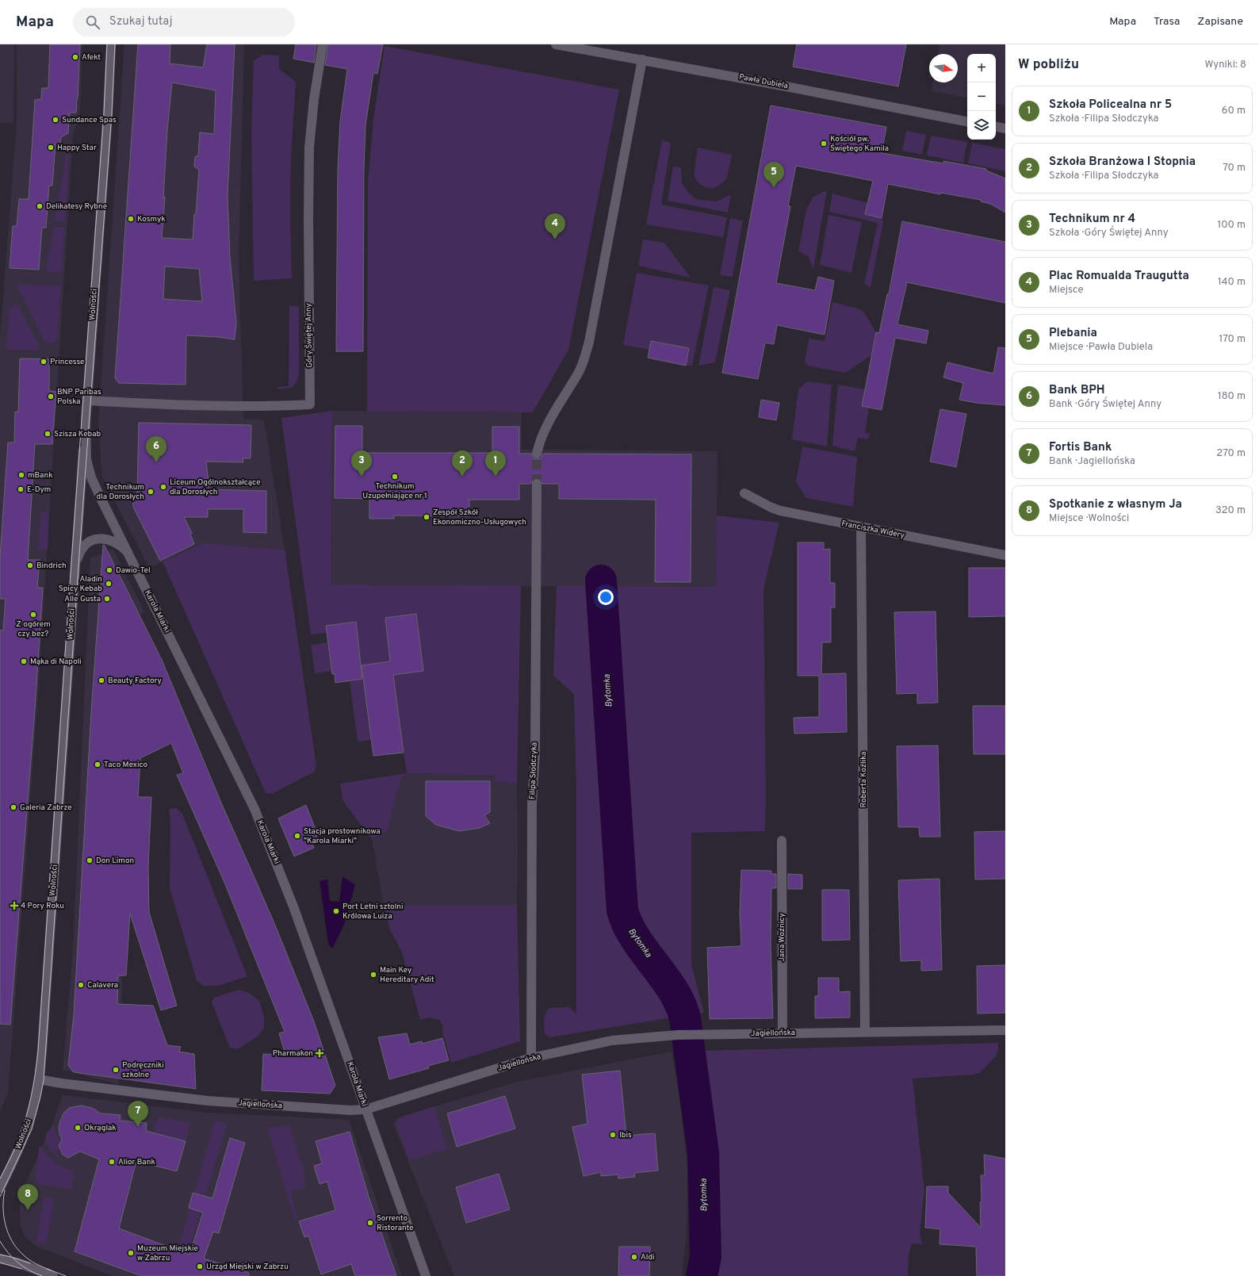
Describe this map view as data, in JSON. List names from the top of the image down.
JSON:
{
  "streets": {
    "street": [
      "Pawła Dubiela",
      "Wolności",
      "Góry Świętej Anny",
      "Franciszka Widery",
      "Karola Miarki",
      "Filipa Słodczyka",
      "Roberta Koźlika",
      "Jana Woźnicy",
      "Jagiellońska"
    ]
  },
  "crossings": [
    ["Wolności", "Góry Świętej Anny"],
    ["Wolności", "Karola Miarki"],
    ["Wolności", "Jagiellońska"],
    ["Franciszka Widery", "Roberta Koźlika"],
    ["Karola Miarki", "Jagiellońska"],
    ["Filipa Słodczyka", "Jagiellońska"],
    ["Roberta Koźlika", "Jagiellońska"],
    ["Jana Woźnicy", "Jagiellońska"]
  ],
  "water": ["Bytomka"],
  "places": {
    "other": [
      "Afekt",
      "Sundance Spas",
      "Kościół pw. Świętego Kamila",
      "Happy Star",
      "Delikatesy Rybne",
      "Kosmyk",
      "Princesse",
      "BNP Paribas Polska",
      "Szisza Kebab",
      "mBank",
      "Technikum Uzupełniające nr 1",
      "Liceum Ogólnokształcące dla Dorosłych",
      "E-Dym",
      "Technikum dla Dorosłych",
      "Zespół Szkół Ekonomiczno-Usługowych",
      "Bindrich",
      "Dawio-Tel",
      "Aladin Spicy Kebab",
      "Alle Gusta",
      "Z ogórem czy bez?",
      "Mąka di Napoli",
      "Beauty Factory",
      "Taco Mexico",
      "Galeria Zabrze",
      "Stacja prostownikowa \"Karola Miarki\"",
      "Don Limon",
      "Port Letni sztolni Królowa Luiza",
      "Main Key Hereditary Adit",
      "Calavera",
      "Podręczniki szkolne",
      "Okrąglak",
      "Ibis",
      "Alior Bank",
      "Sorrento Ristorante",
      "Muzeum Miejskie w Zabrzu",
      "Aldi",
      "Urząd Miejski w Zabrzu"
    ],
    "health": ["4 Pory Roku", "Pharmakon"]
  },
  "north": "right",
  "page": {
    "header": "Mapa",
    "search": "Szukaj tutaj",
    "nav": ["Mapa", "Trasa", "Zapisane"],
    "heading": ["W pobliżu", "Wyniki: 8"],
    "map_buttons": ["+", "−"],
    "list": [
      {
        "mark": "1",
        "name": "Szkoła Policealna nr 5",
        "note": "Szkoła · Filipa Słodczyka",
        "value": "60 m"
      },
      {
        "mark": "2",
        "name": "Szkoła Branżowa I Stopnia",
        "note": "Szkoła · Filipa Słodczyka",
        "value": "70 m"
      },
      {
        "mark": "3",
        "name": "Technikum nr 4",
        "note": "Szkoła · Góry Świętej Anny",
        "value": "100 m"
      },
      {
        "mark": "4",
        "name": "Plac Romualda Traugutta",
        "note": "Miejsce",
        "value": "140 m"
      },
      {
        "mark": "5",
        "name": "Plebania",
        "note": "Miejsce · Pawła Dubiela",
        "value": "170 m"
      },
      {
        "mark": "6",
        "name": "Bank BPH",
        "note": "Bank · Góry Świętej Anny",
        "value": "180 m"
      },
      {
        "mark": "7",
        "name": "Fortis Bank",
        "note": "Bank · Jagiellońska",
        "value": "270 m"
      },
      {
        "mark": "8",
        "name": "Spotkanie z własnym Ja",
        "note": "Miejsce · Wolności",
        "value": "320 m"
      }
    ],
    "pins": [
      "5",
      "4",
      "6",
      "1",
      "2",
      "3",
      "7",
      "8"
    ]
  }
}
